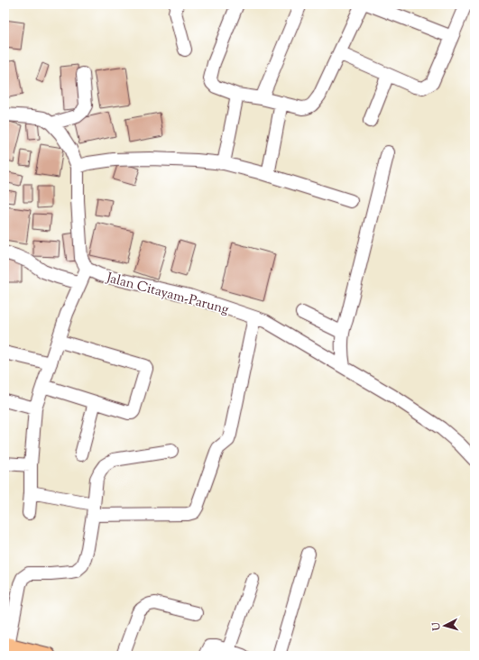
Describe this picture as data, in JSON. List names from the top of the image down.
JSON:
{
  "streets": {
    "street": ["Jalan Citayam-Parung"]
  },
  "north": "left"
}
